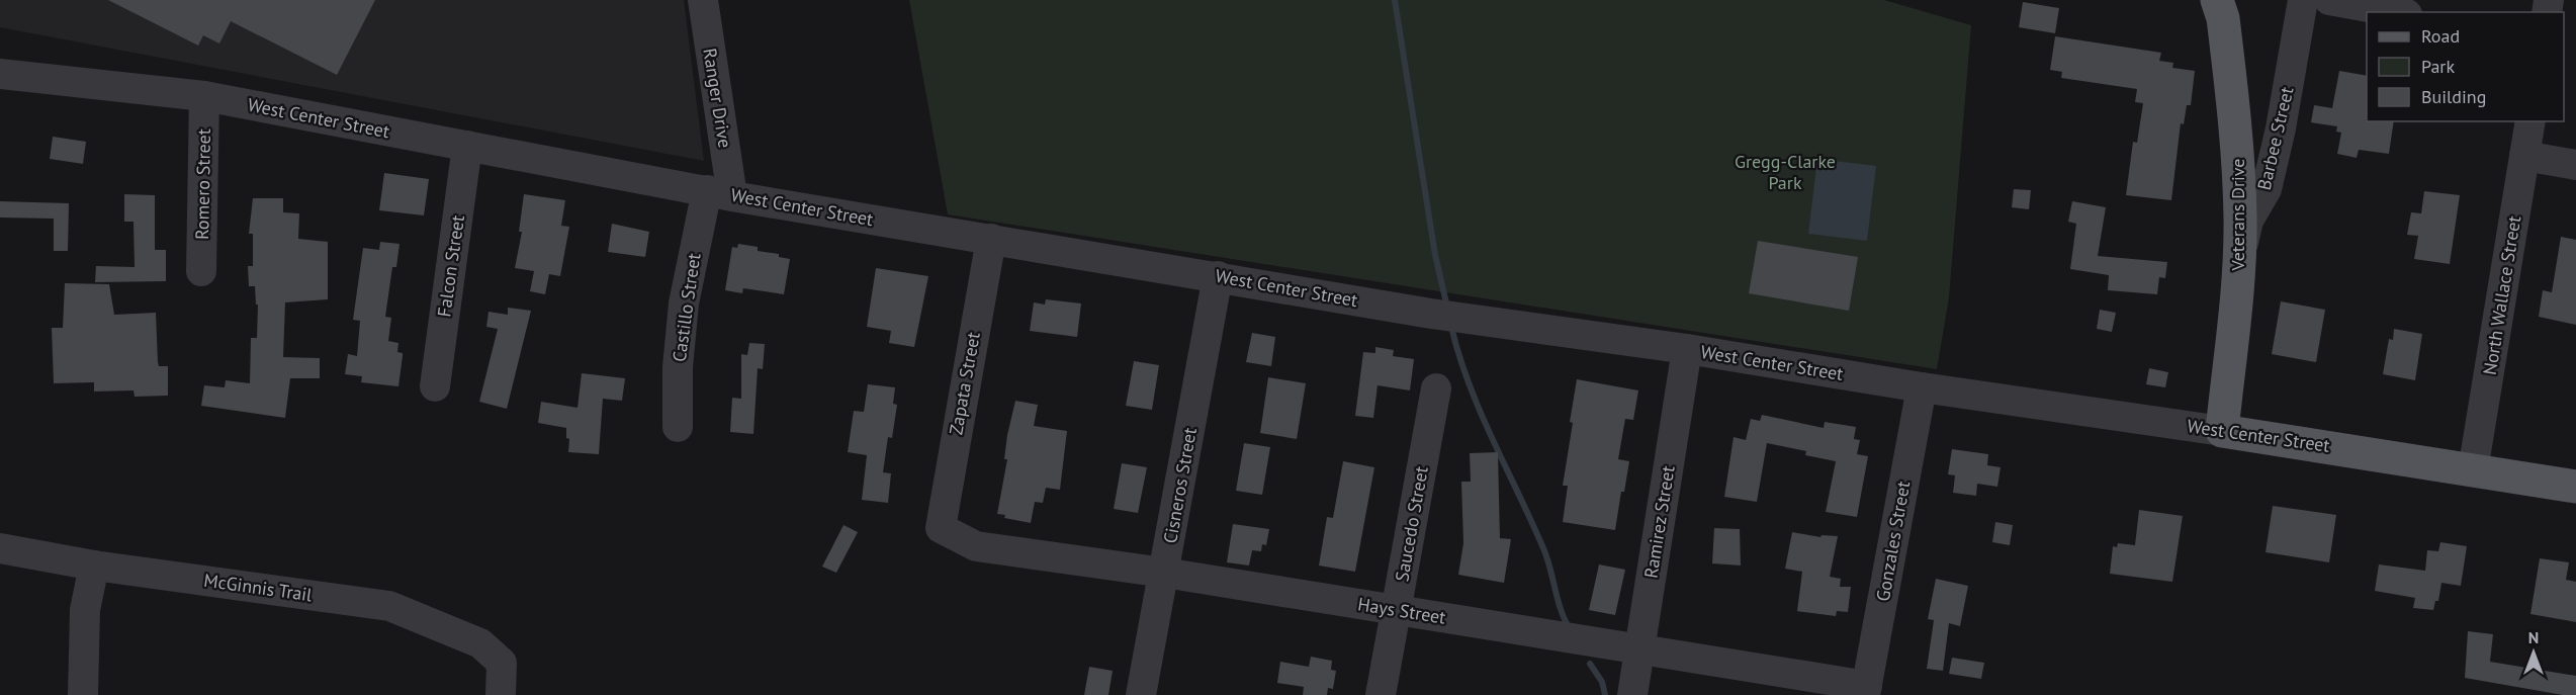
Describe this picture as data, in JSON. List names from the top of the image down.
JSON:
{
  "streets": {
    "main road": ["West Center Street", "Veterans Drive"],
    "street": [
      "Ranger Drive",
      "Barbee Street",
      "Romero Street",
      "Falcon Street",
      "North Wallace Street",
      "Castillo Street",
      "Zapata Street",
      "Cisneros Street",
      "Ramirez Street",
      "Saucedo Street",
      "Gonzales Street",
      "McGinnis Trail",
      "Hays Street"
    ]
  },
  "crossings": [
    ["Ranger Drive", "West Center Street"],
    ["Ranger Drive", "Castillo Street"],
    ["West Center Street", "Romero Street"],
    ["West Center Street", "Veterans Drive"],
    ["West Center Street", "Falcon Street"],
    ["West Center Street", "North Wallace Street"],
    ["West Center Street", "Castillo Street"],
    ["West Center Street", "Zapata Street"],
    ["West Center Street", "Cisneros Street"],
    ["West Center Street", "Ramirez Street"],
    ["West Center Street", "Gonzales Street"],
    ["Barbee Street", "Veterans Drive"],
    ["Zapata Street", "Hays Street"],
    ["Cisneros Street", "Hays Street"],
    ["Ramirez Street", "Hays Street"],
    ["Saucedo Street", "Hays Street"],
    ["Gonzales Street", "Hays Street"]
  ],
  "parks": ["Gregg-Clarke Park"],
  "legend": ["Road", "Park", "Building"],
  "north": "top"
}
